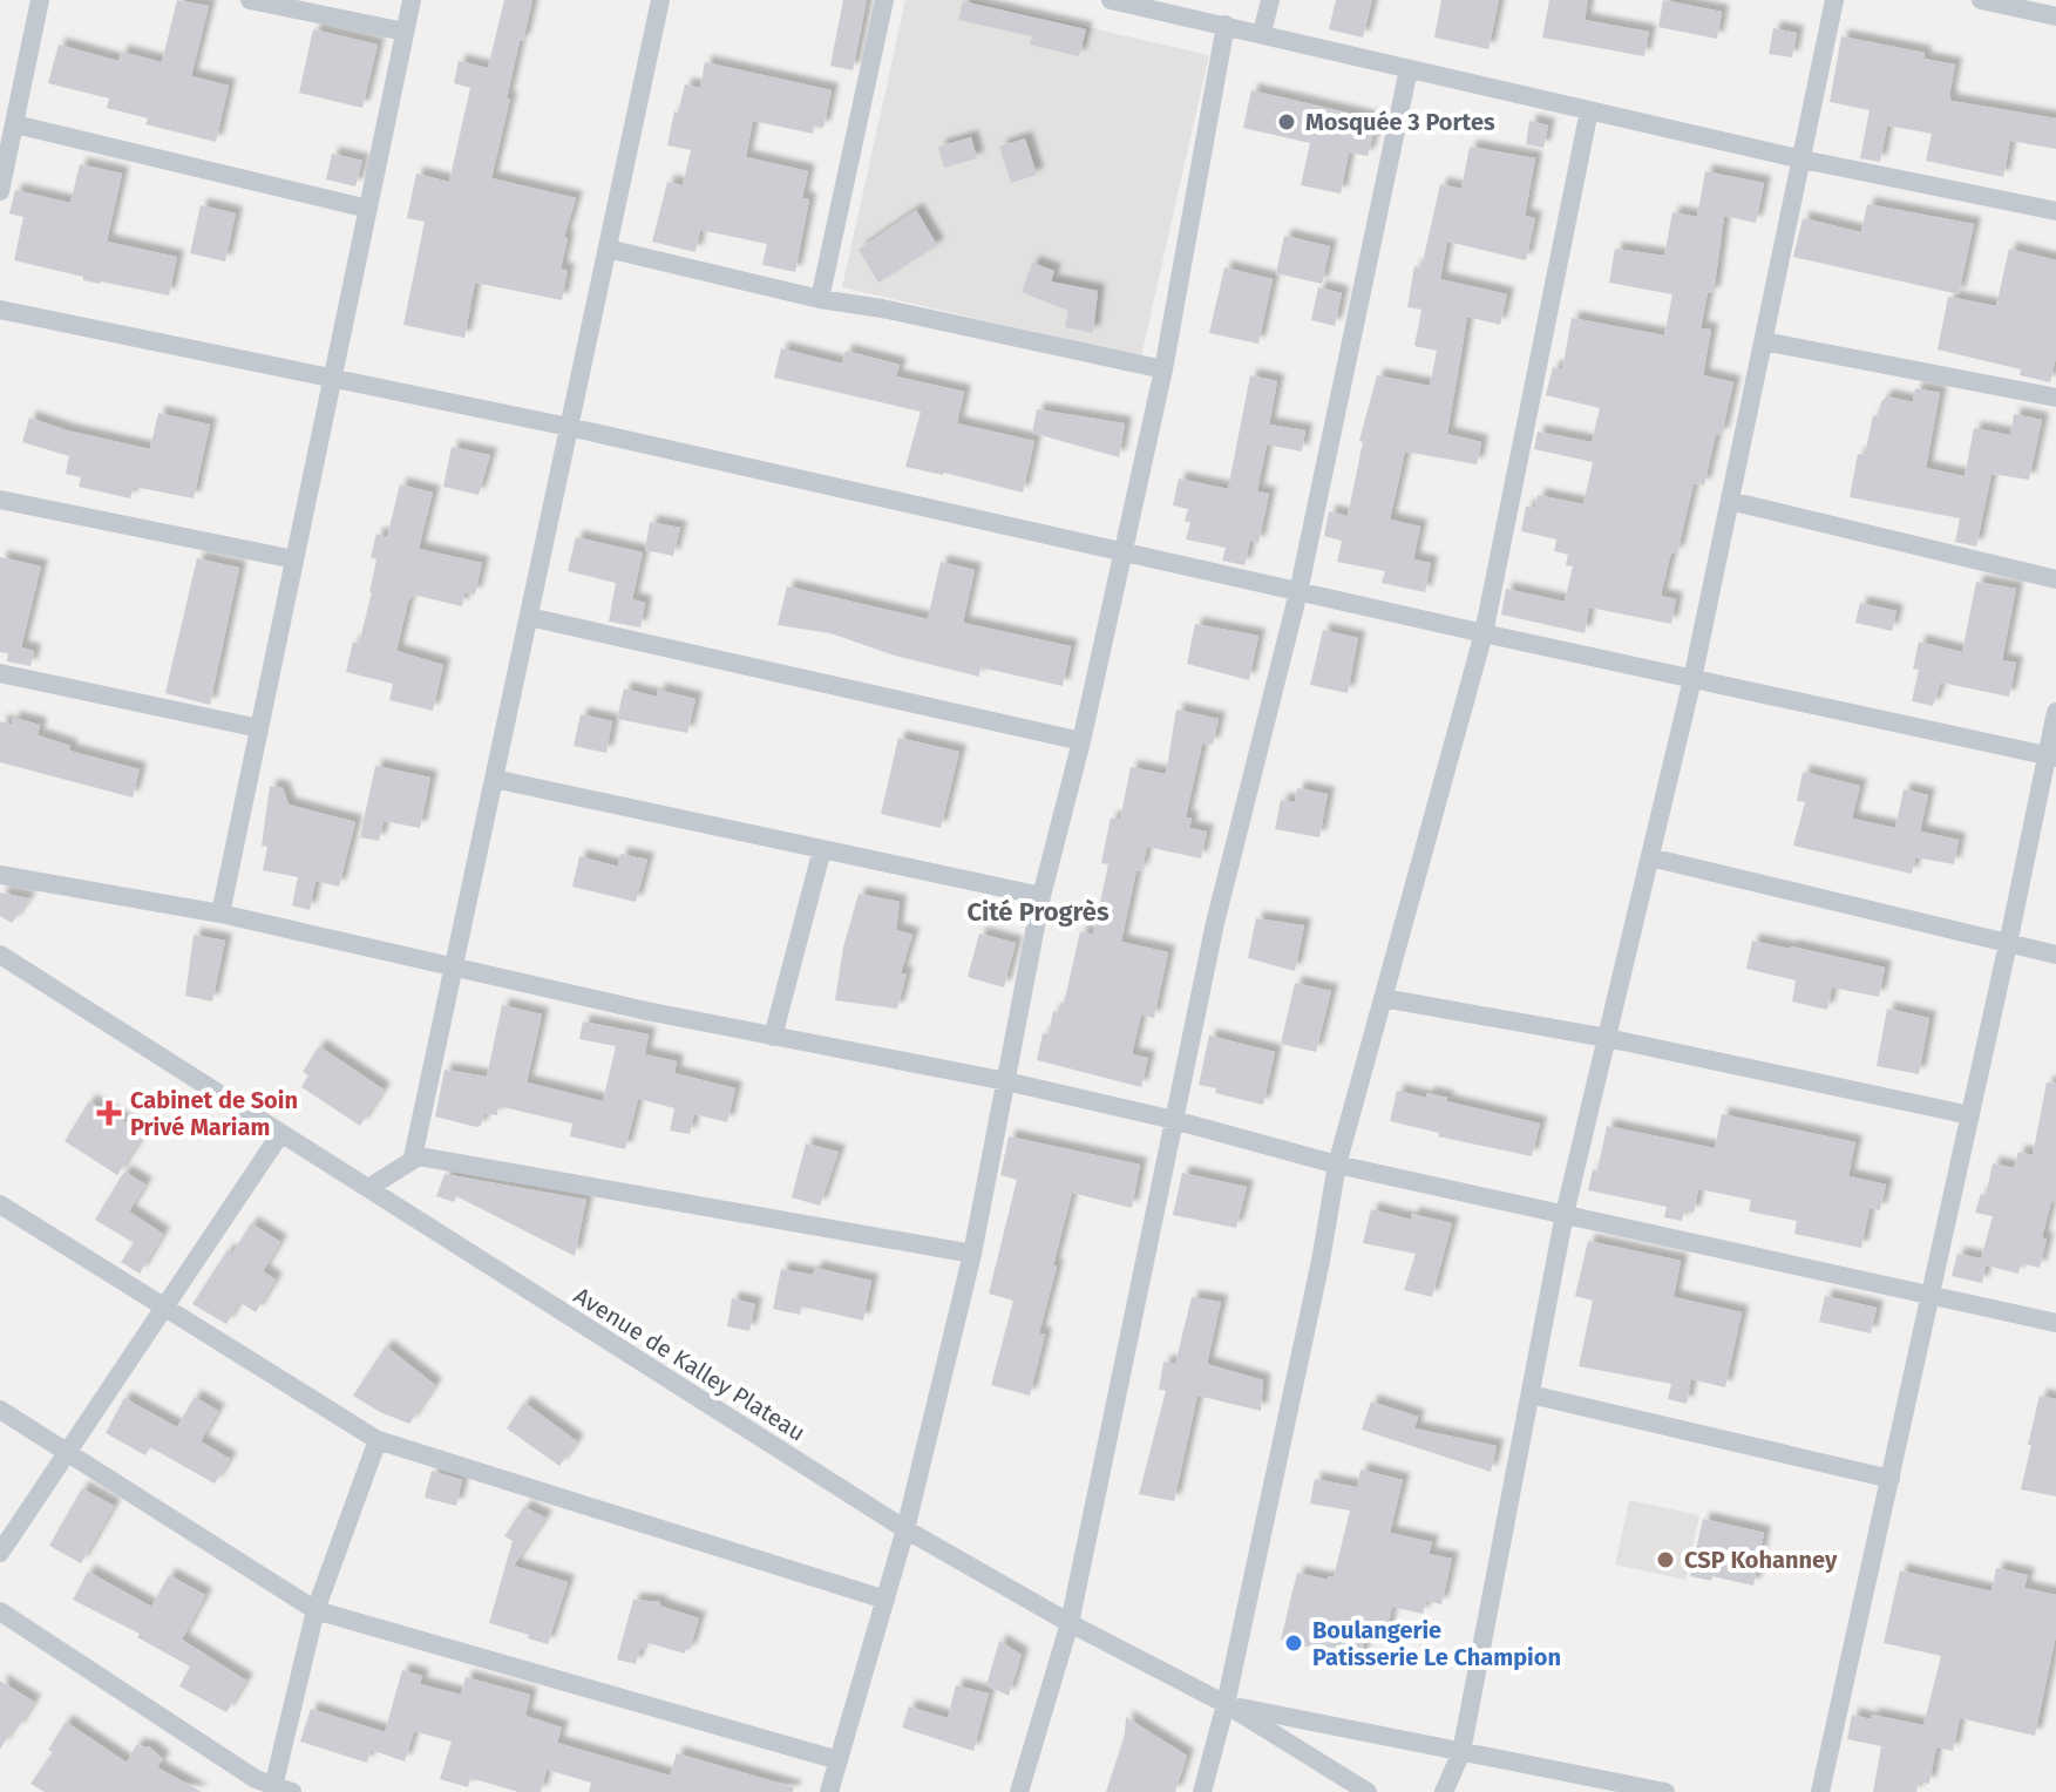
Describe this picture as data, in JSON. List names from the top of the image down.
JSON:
{
  "streets": {
    "street": ["Avenue de Kalley Plateau"]
  },
  "districts": ["Cité Progrès"],
  "places": {
    "other": ["Mosquée 3 Portes", "CSP Kohanney", "Boulangerie Patisserie Le Champion"],
    "health": ["Cabinet de Soin Privé Mariam"]
  }
}
